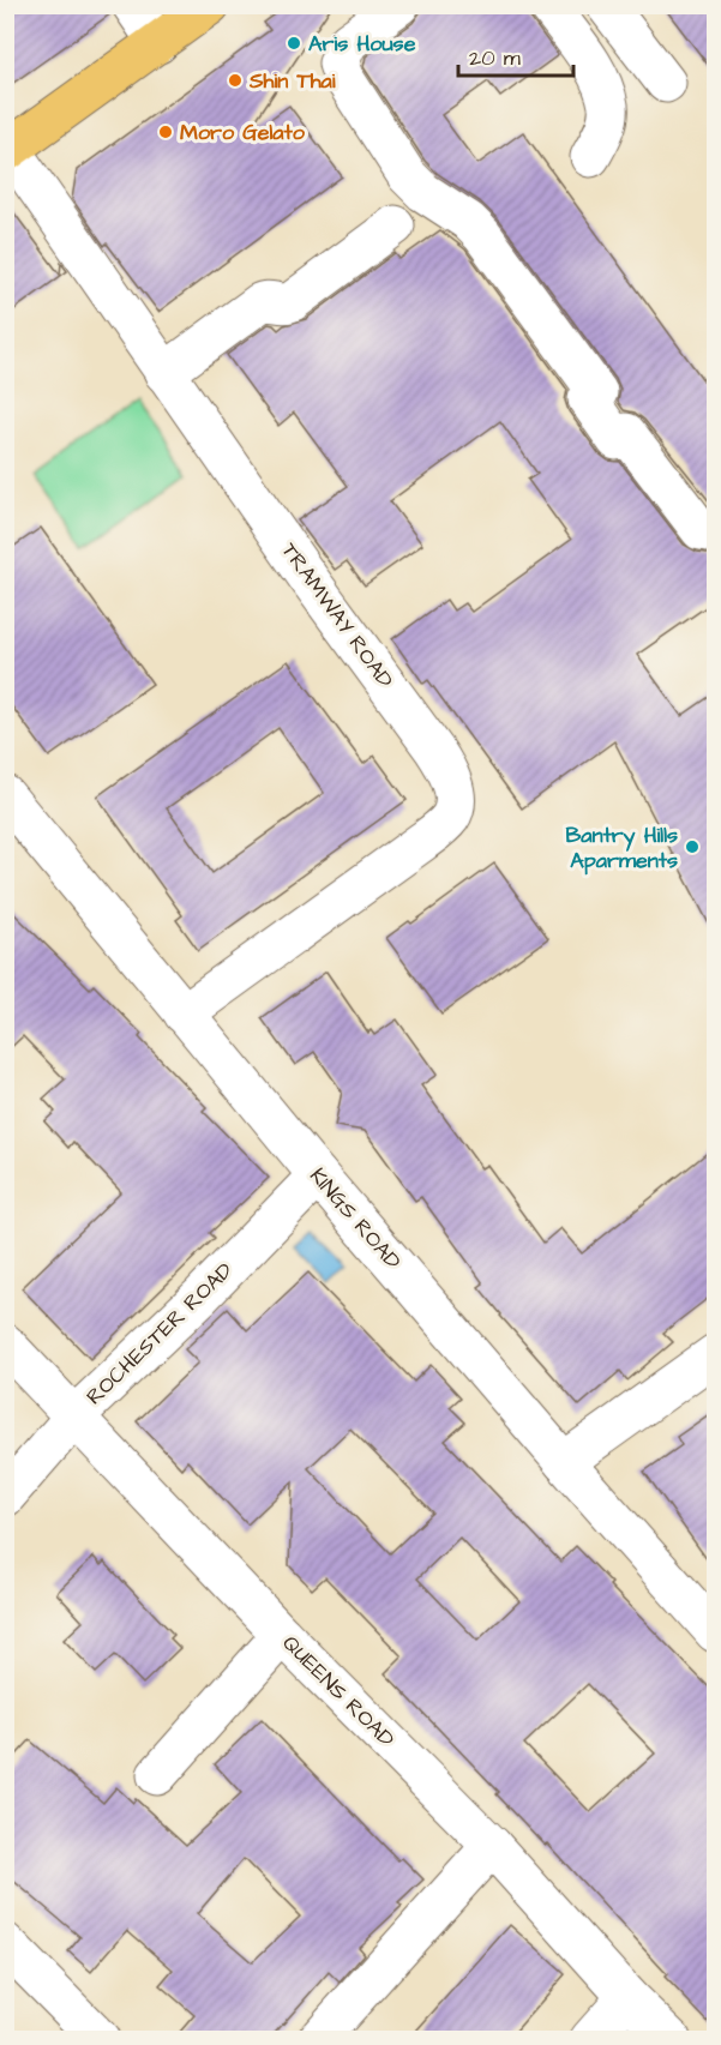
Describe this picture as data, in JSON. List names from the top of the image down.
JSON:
{
  "streets": {
    "street": [
      "TRAMWAY ROAD",
      "KINGS ROAD",
      "ROCHESTER ROAD",
      "QUEENS ROAD"
    ]
  },
  "crossings": [
    ["TRAMWAY ROAD", "KINGS ROAD"],
    ["KINGS ROAD", "ROCHESTER ROAD"],
    ["ROCHESTER ROAD", "QUEENS ROAD"]
  ],
  "places": [
    "Aris House",
    "Shin Thai",
    "Moro Gelato",
    "Bantry Hills Aparments"
  ],
  "scale_bar": "20 m"
}
